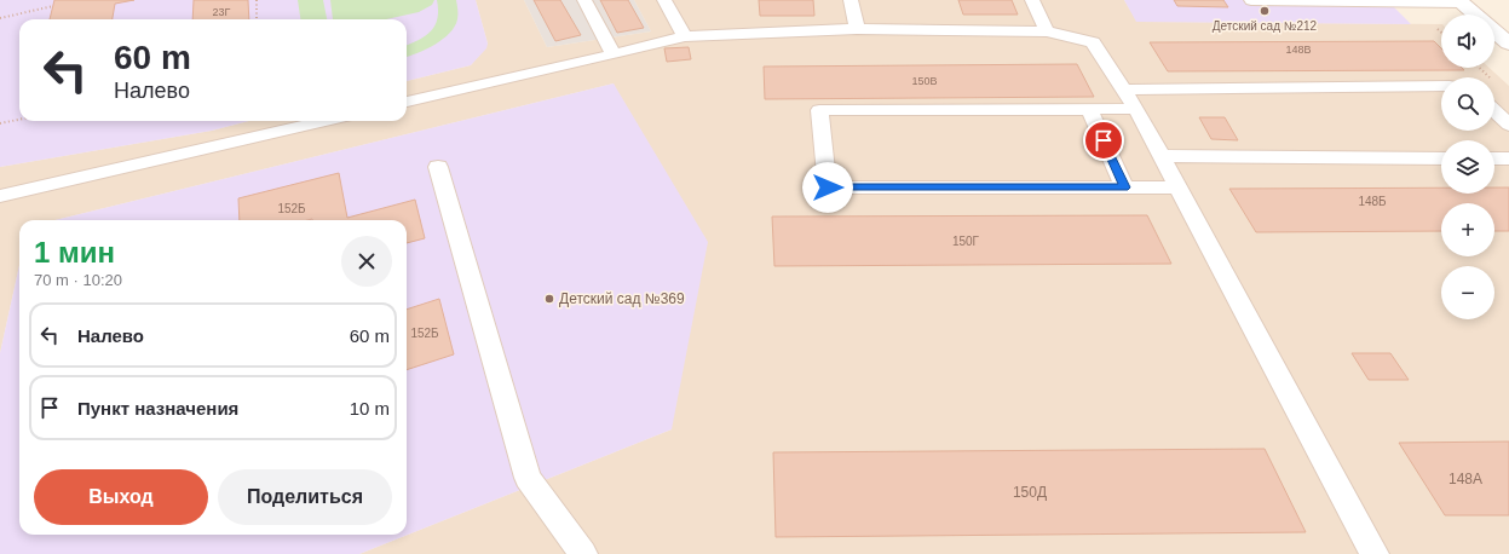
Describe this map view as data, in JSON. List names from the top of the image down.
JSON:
{
  "places": ["Детский сад №212", "Детский сад №369"],
  "house_numbers": [
    "23Г",
    "148В",
    "150В",
    "148Б",
    "152Б",
    "150Г",
    "152Б",
    "148А",
    "150Д"
  ],
  "page": {
    "map_buttons": ["+", "−"],
    "turn": ["60 m", "Налево"],
    "heading": ["1 мин", "70 m · 10:20"],
    "list": [
      {
        "name": "Налево",
        "value": "60 m"
      },
      {
        "name": "Пункт назначения",
        "value": "10 m"
      }
    ],
    "buttons": ["Выход", "Поделиться"]
  }
}
